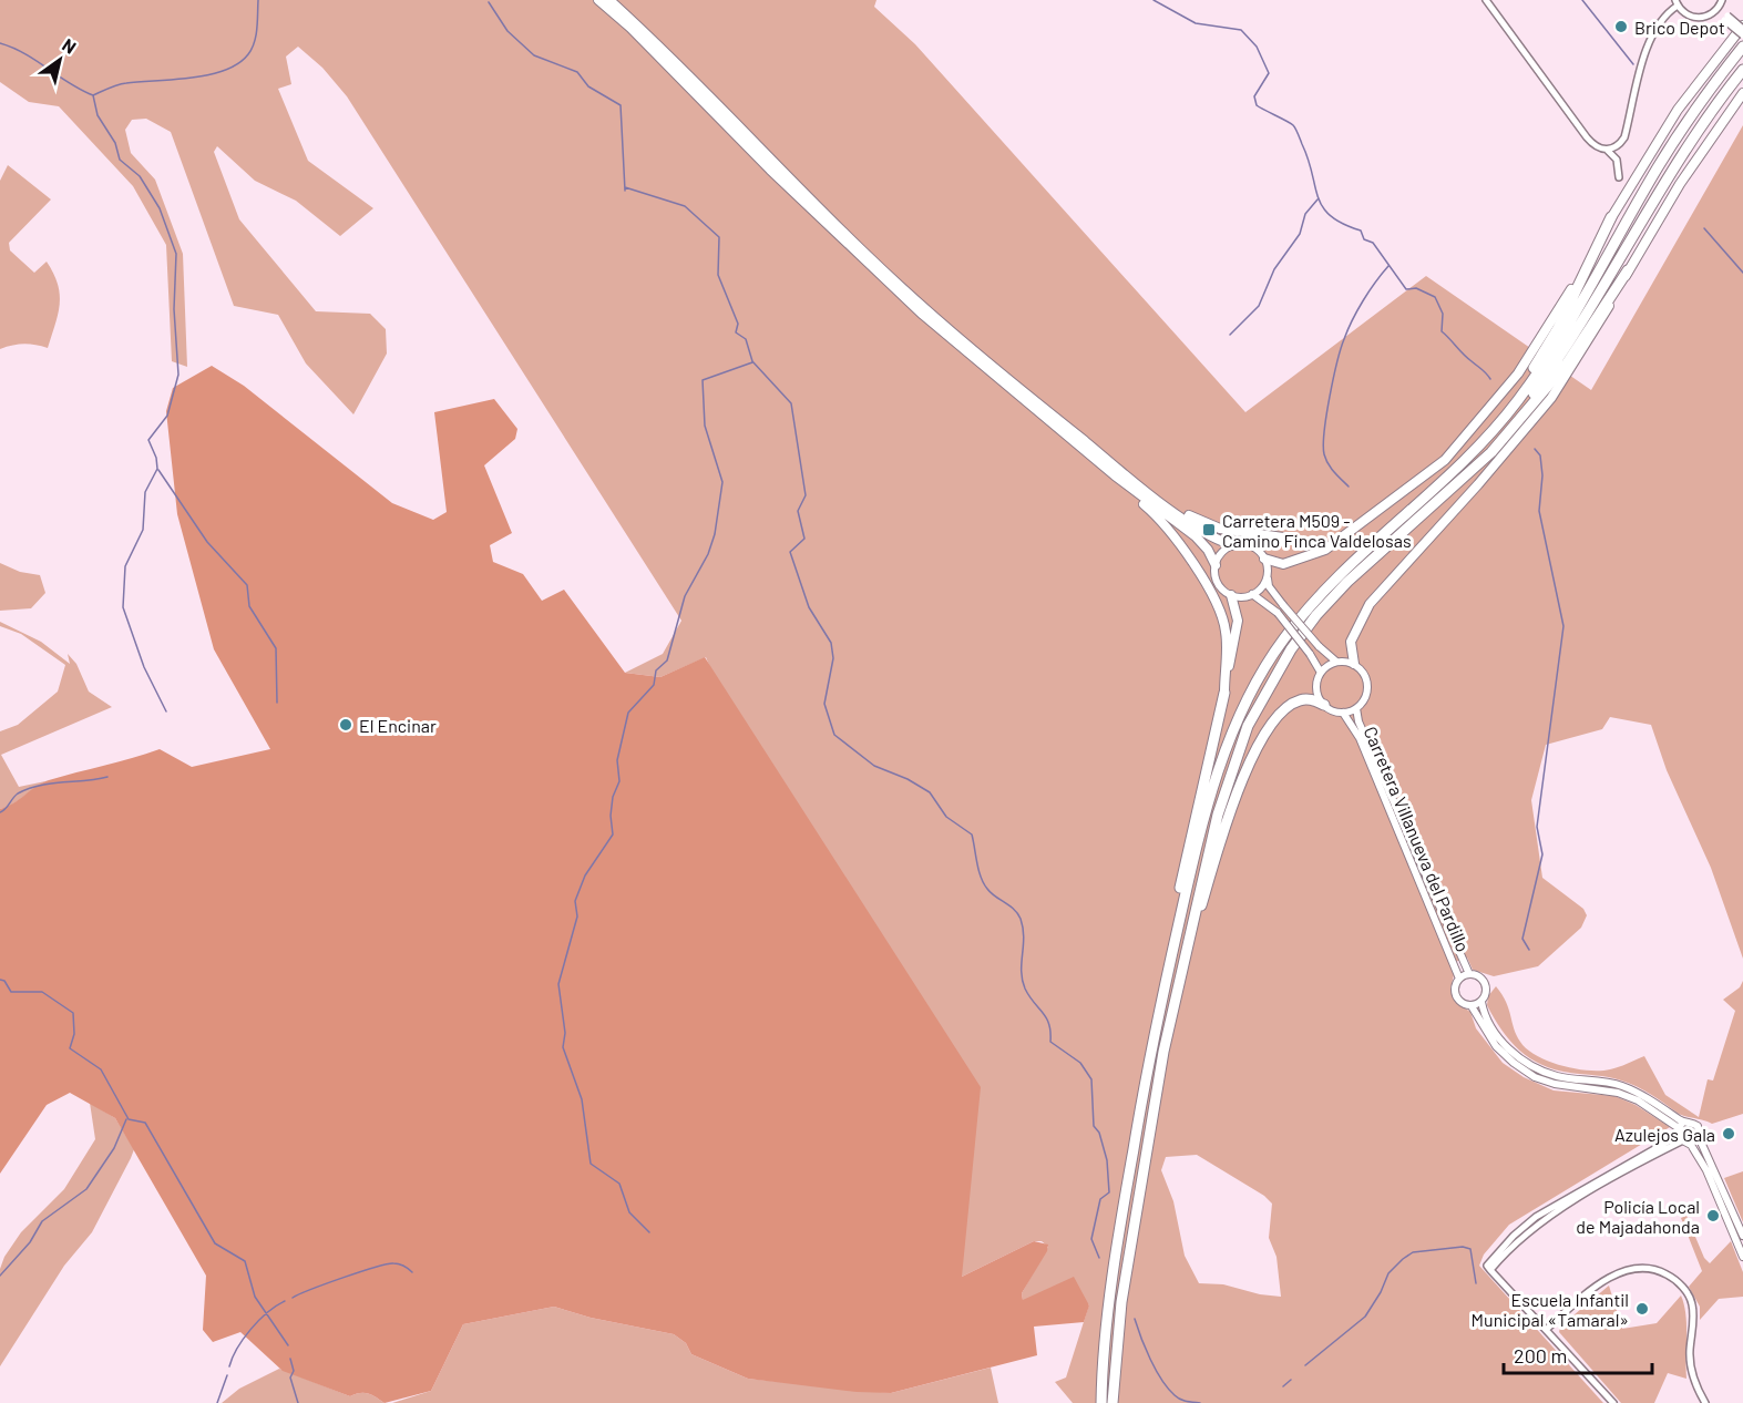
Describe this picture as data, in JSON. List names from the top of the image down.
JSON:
{
  "streets": {
    "street": ["Carretera Villanueva del Pardillo"]
  },
  "places": {
    "other": [
      "Brico Depot",
      "El Encinar",
      "Azulejos Gala",
      "Policía Local de Majadahonda",
      "Escuela Infantil Municipal «Tamaral»"
    ],
    "transit": ["Carretera M509 - Camino Finca Valdelosas"]
  },
  "scale_bar": "200 m",
  "north": "top right"
}
